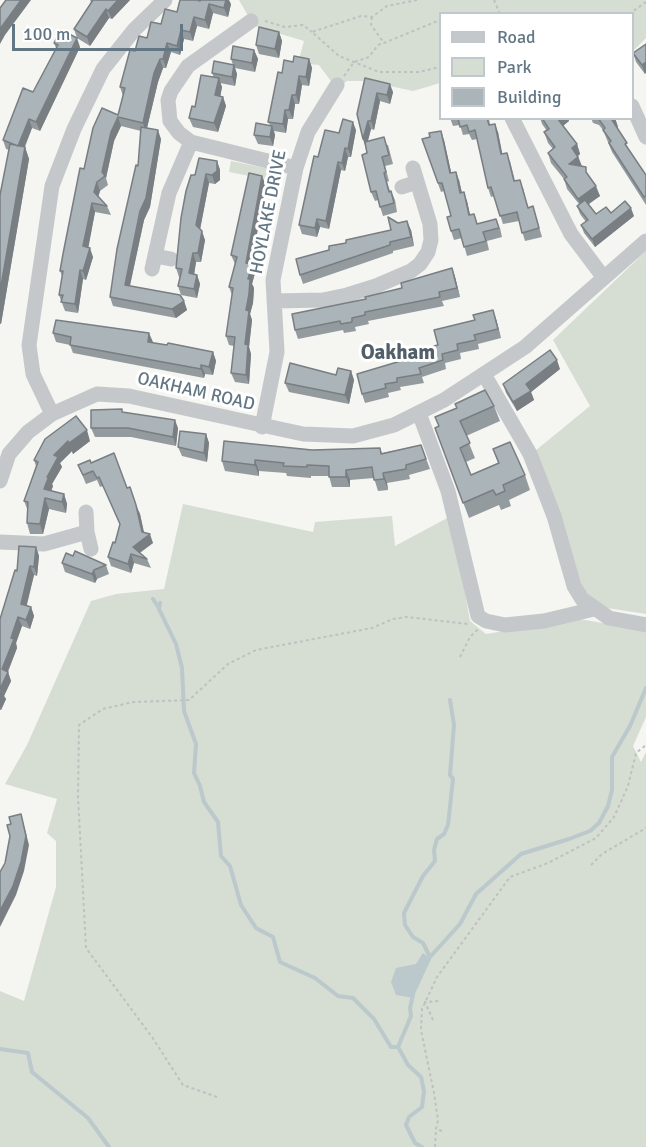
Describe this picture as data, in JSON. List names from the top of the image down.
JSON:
{
  "streets": {
    "street": ["HOYLAKE DRIVE", "OAKHAM ROAD"]
  },
  "crossings": [
    ["HOYLAKE DRIVE", "OAKHAM ROAD"]
  ],
  "districts": ["Oakham"],
  "legend": ["Road", "Park", "Building"],
  "scale_bar": "100 m"
}
